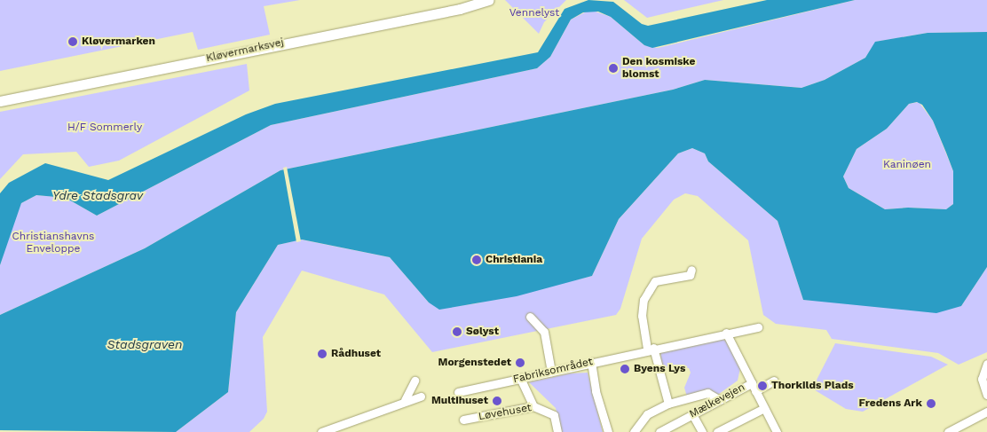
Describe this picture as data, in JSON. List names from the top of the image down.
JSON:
{
  "streets": {
    "street": [
      "Kløvermarksvej",
      "Fabriksområdet",
      "Mælkevejen",
      "Løvehuset"
    ]
  },
  "crossings": [
    ["Fabriksområdet", "Mælkevejen"]
  ],
  "water": ["Ydre Stadsgrav", "Stadsgraven"],
  "parks": [
    "Vennelyst",
    "H/F Sommerly",
    "Kaninøen",
    "Christianshavns Enveloppe"
  ],
  "places": [
    "Kløvermarken",
    "Den kosmiske blomst",
    "Christiania",
    "Sølyst",
    "Rådhuset",
    "Morgenstedet",
    "Byens Lys",
    "Thorkilds Plads",
    "Multihuset",
    "Fredens Ark"
  ]
}
